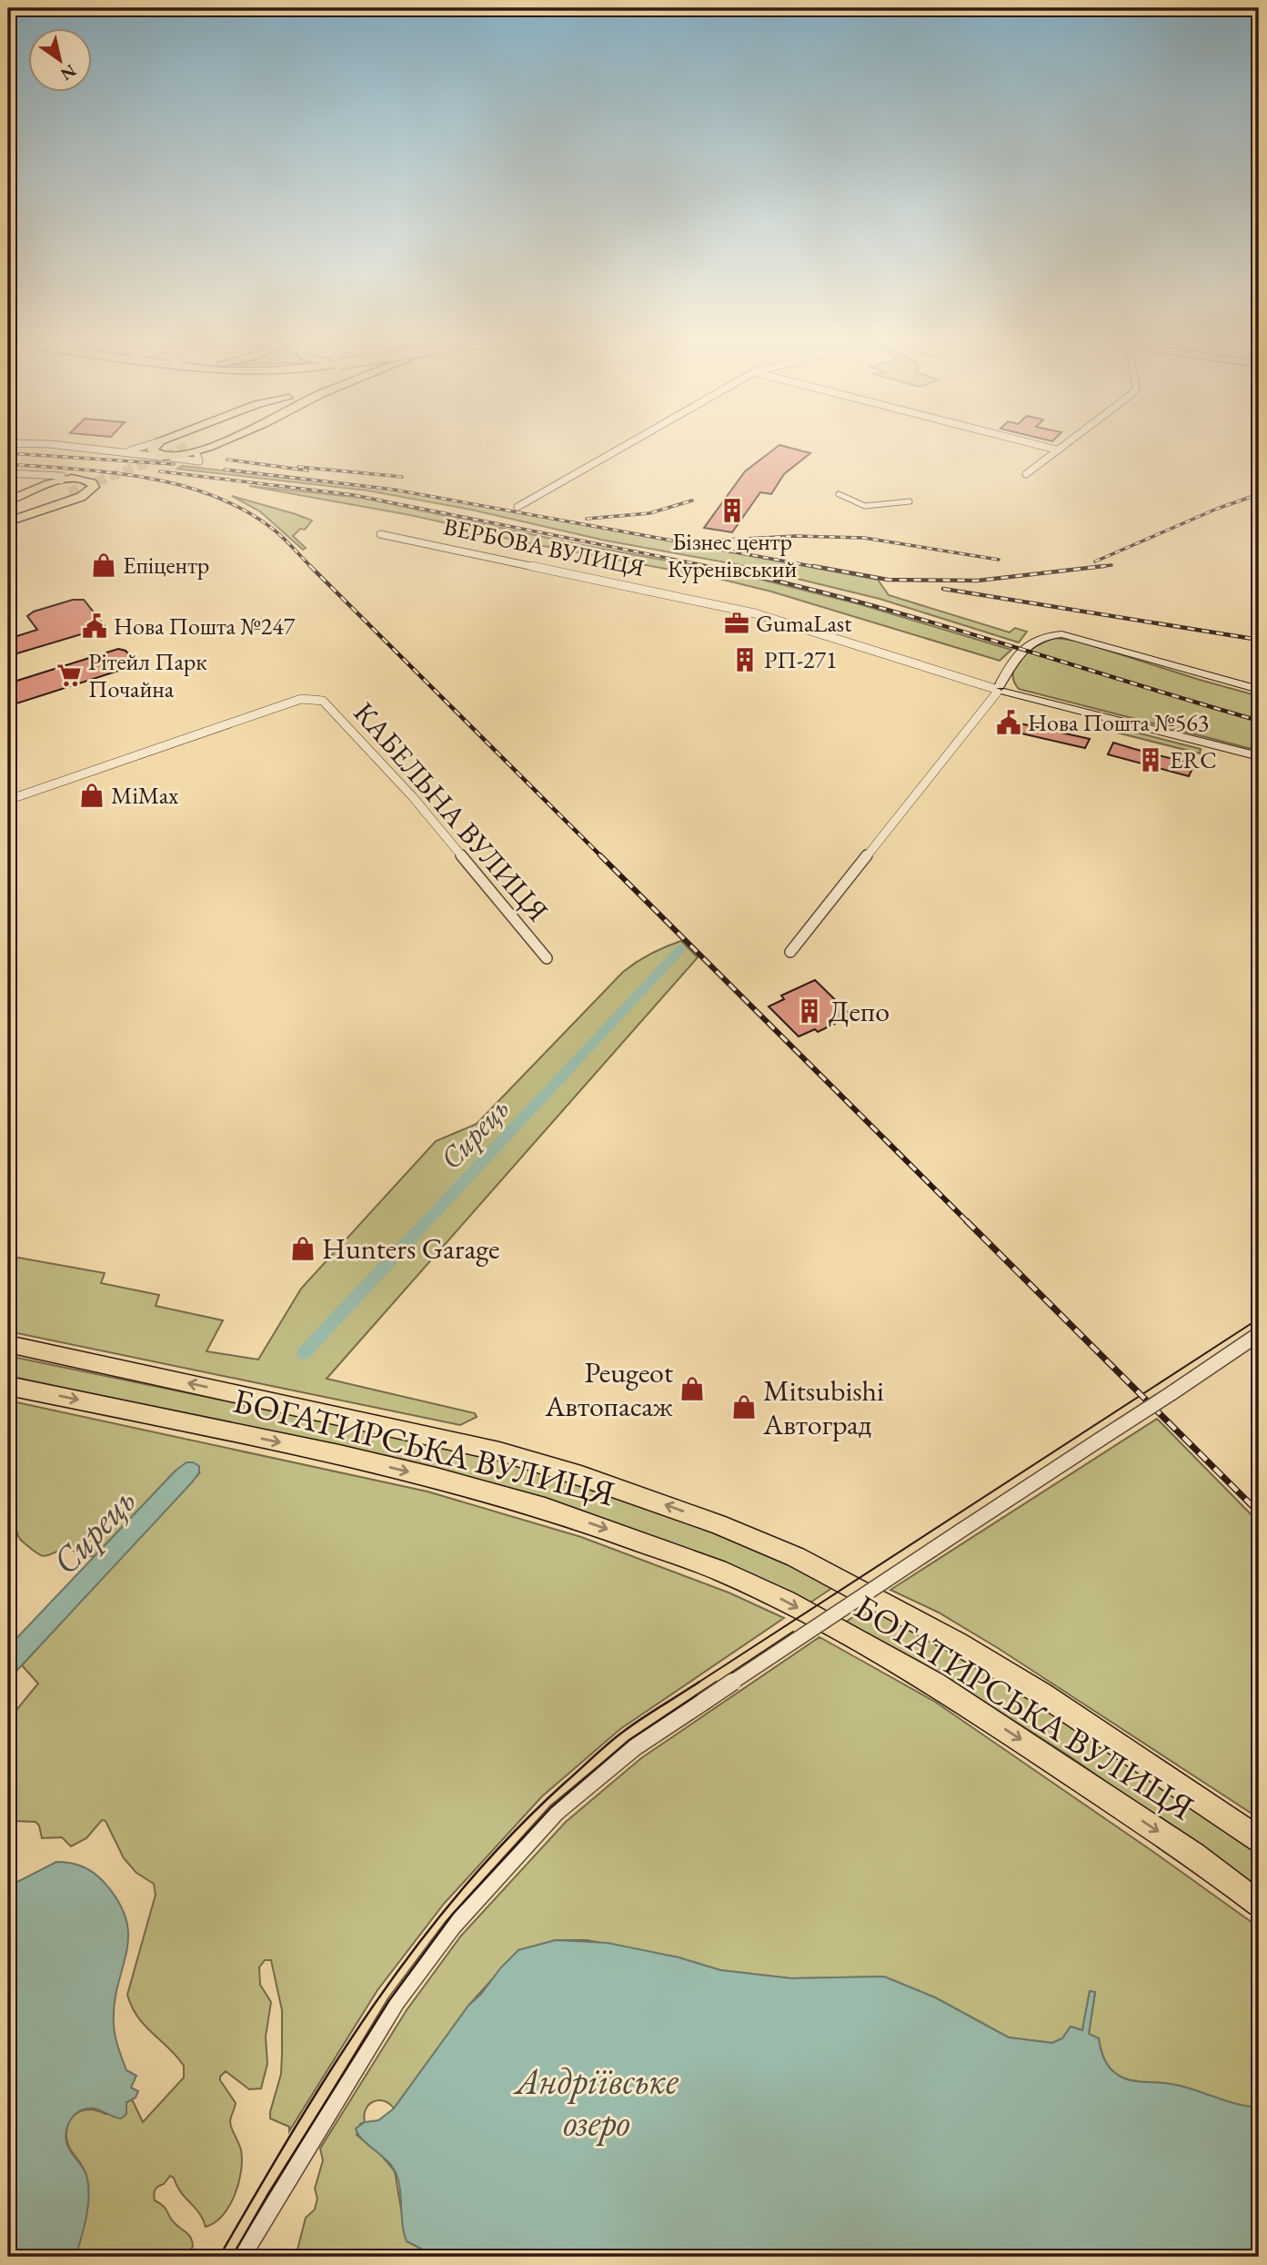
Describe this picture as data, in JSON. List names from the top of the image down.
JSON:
{
  "streets": {
    "main road": ["ВЕРБОВА ВУЛИЦЯ", "БОГАТИРСЬКА ВУЛИЦЯ"],
    "street": ["КАБЕЛЬНА ВУЛИЦЯ"]
  },
  "water": ["Сирець", "Андріївське озеро"],
  "places": {
    "building": [
      "Бізнес центр Куренівський",
      "РП-271",
      "ERC",
      "Депо"
    ],
    "shop": [
      "Епіцентр",
      "MiMax",
      "Hunters Garage",
      "Peugeot Автопасаж",
      "Mitsubishi Автоград"
    ],
    "office": ["GumaLast"],
    "public building": ["Нова Пошта №247", "Нова Пошта №563"],
    "supermarket": ["Рітейл Парк Почайна"]
  },
  "north": "bottom right"
}
